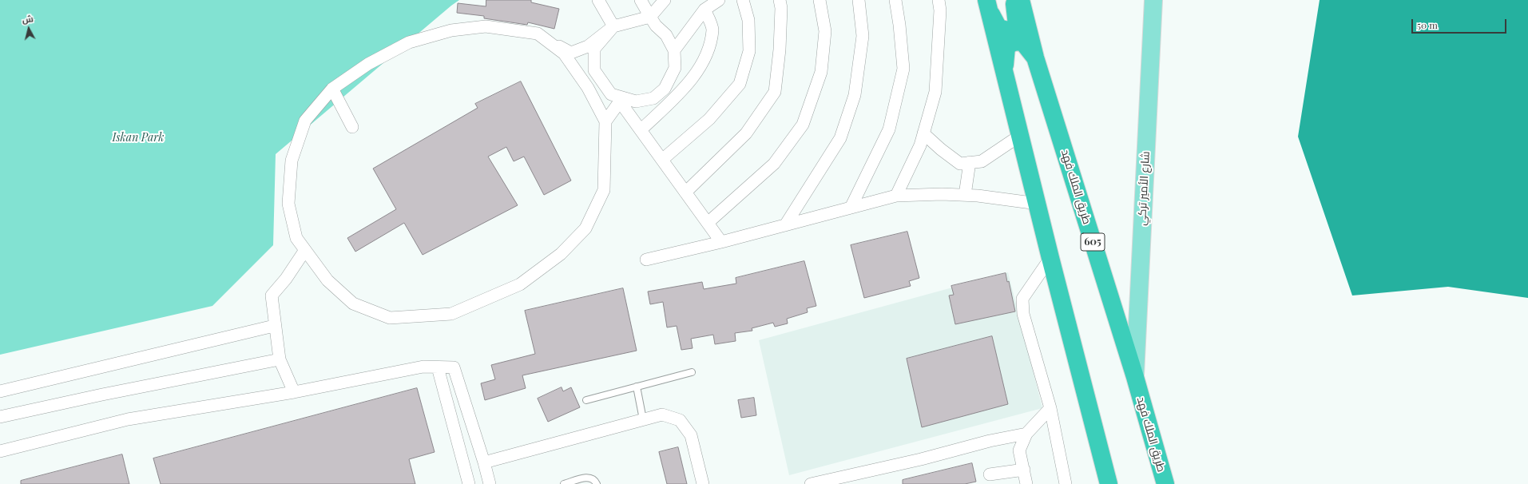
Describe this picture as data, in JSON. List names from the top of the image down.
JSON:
{
  "streets": {
    "highway": ["طريق الملك فهد", "605"],
    "main road": ["شارع الأمير تركي"]
  },
  "crossings": [
    ["طريق الملك فهد", "شارع الأمير تركي"]
  ],
  "parks": ["Iskan Park"],
  "scale_bar": "50 m",
  "north": "top"
}
